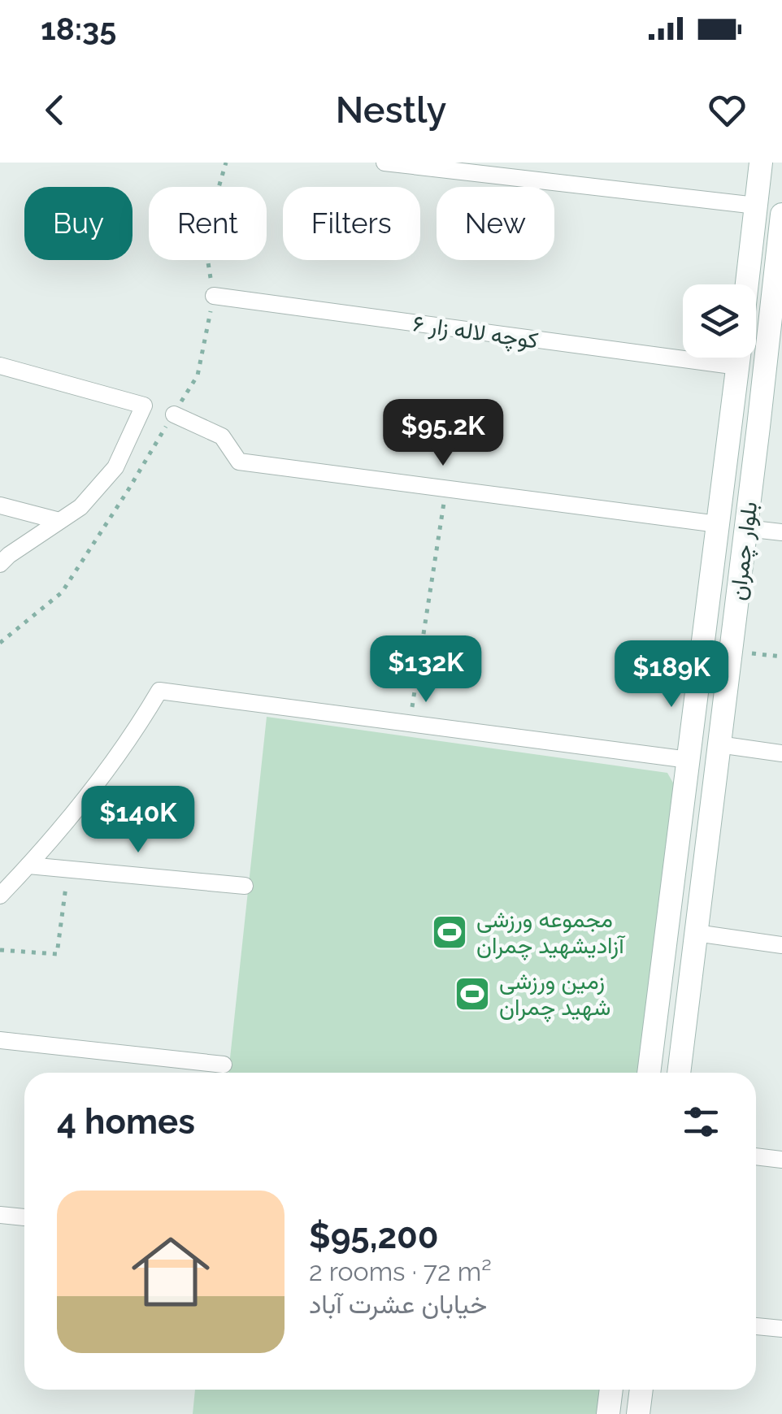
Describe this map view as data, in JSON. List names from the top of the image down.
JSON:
{
  "streets": {
    "main road": ["بلوار چمران"],
    "street": ["کوچه لاله زار ۶"]
  },
  "crossings": [
    ["کوچه لاله زار ۶", "بلوار چمران"]
  ],
  "places": {
    "sports": ["مجموعه ورزشی آزادیشهید چمران", "زمین ورزشی شهید چمران"]
  },
  "page": {
    "status": "18:35",
    "header": "Nestly",
    "chip": [
      "Buy",
      "Rent",
      "Filters",
      "New"
    ],
    "price": [
      "$95.2K",
      "$132K",
      "$189K",
      "$140K"
    ],
    "heading": "4 homes",
    "list": [
      {
        "name": "$95,200",
        "note": "2 rooms · 72 m² · خیابان عشرت آباد"
      }
    ]
  }
}
